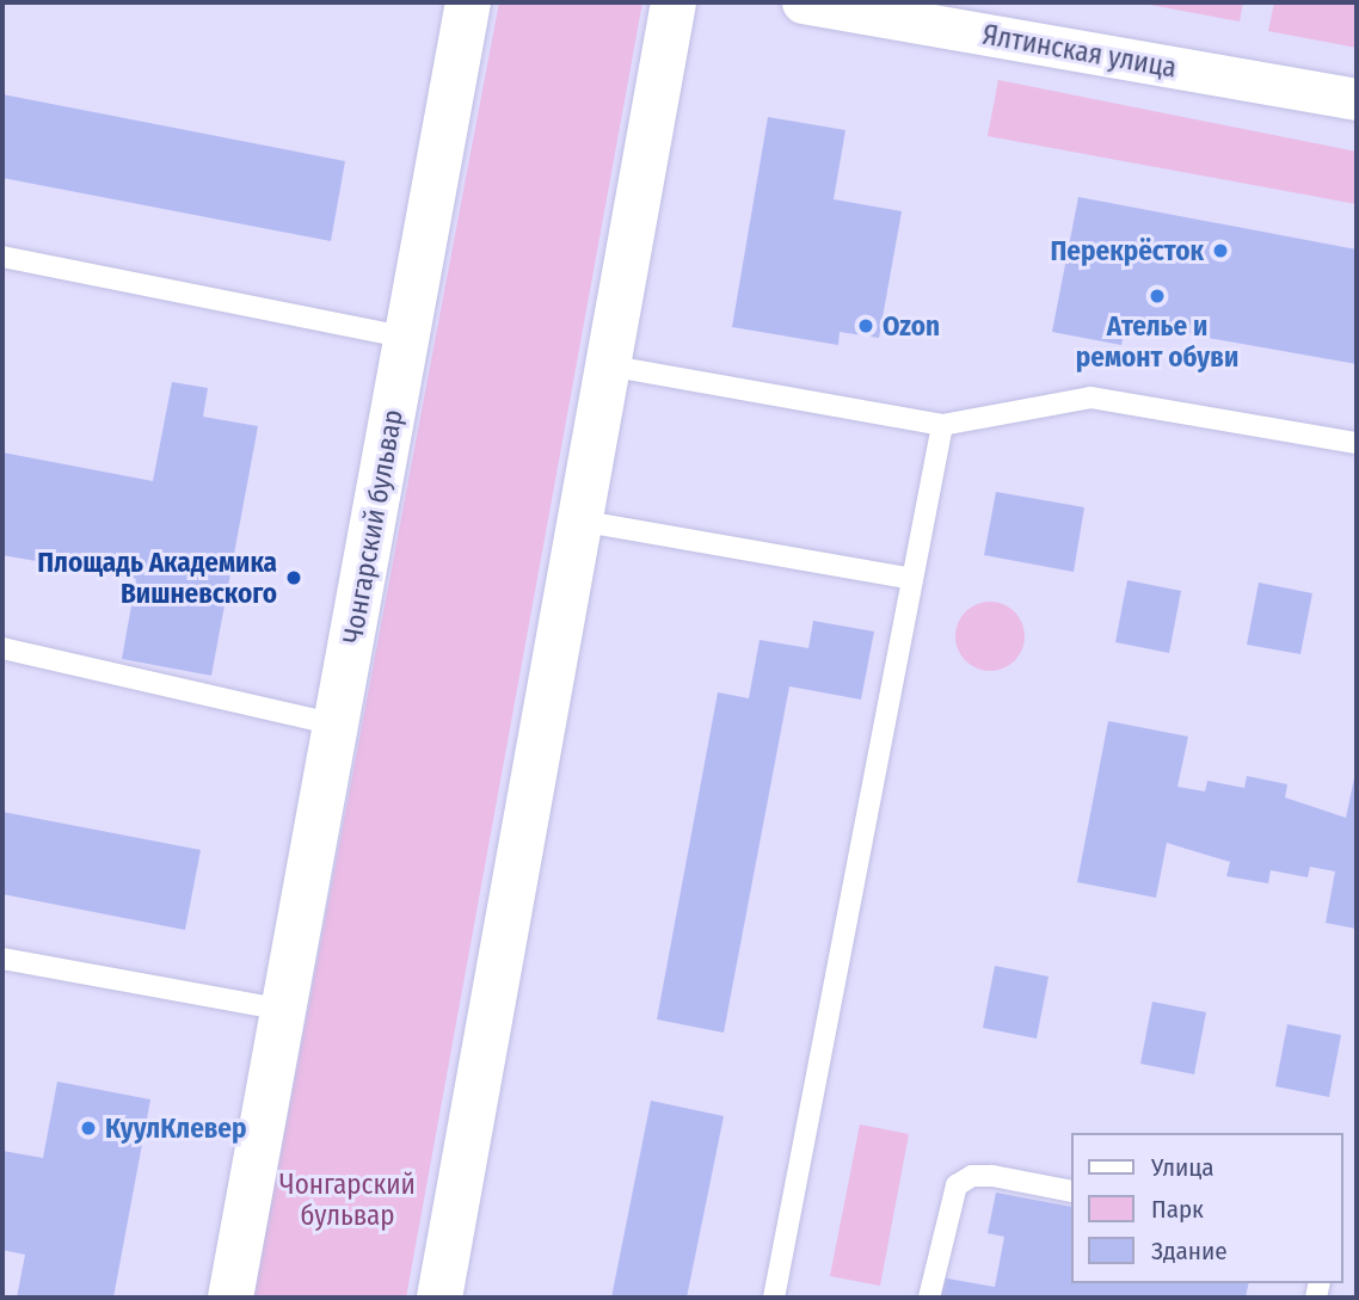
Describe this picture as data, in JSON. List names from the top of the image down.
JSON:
{
  "streets": {
    "main road": ["Чонгарский бульвар"],
    "street": ["Ялтинская улица"]
  },
  "parks": ["Чонгарский бульвар"],
  "places": [
    "Перекрёсток",
    "Ателье и ремонт обуви",
    "Ozon",
    "Площадь Академика Вишневского",
    "КуулКлевер"
  ],
  "legend": ["Улица", "Парк", "Здание"]
}
